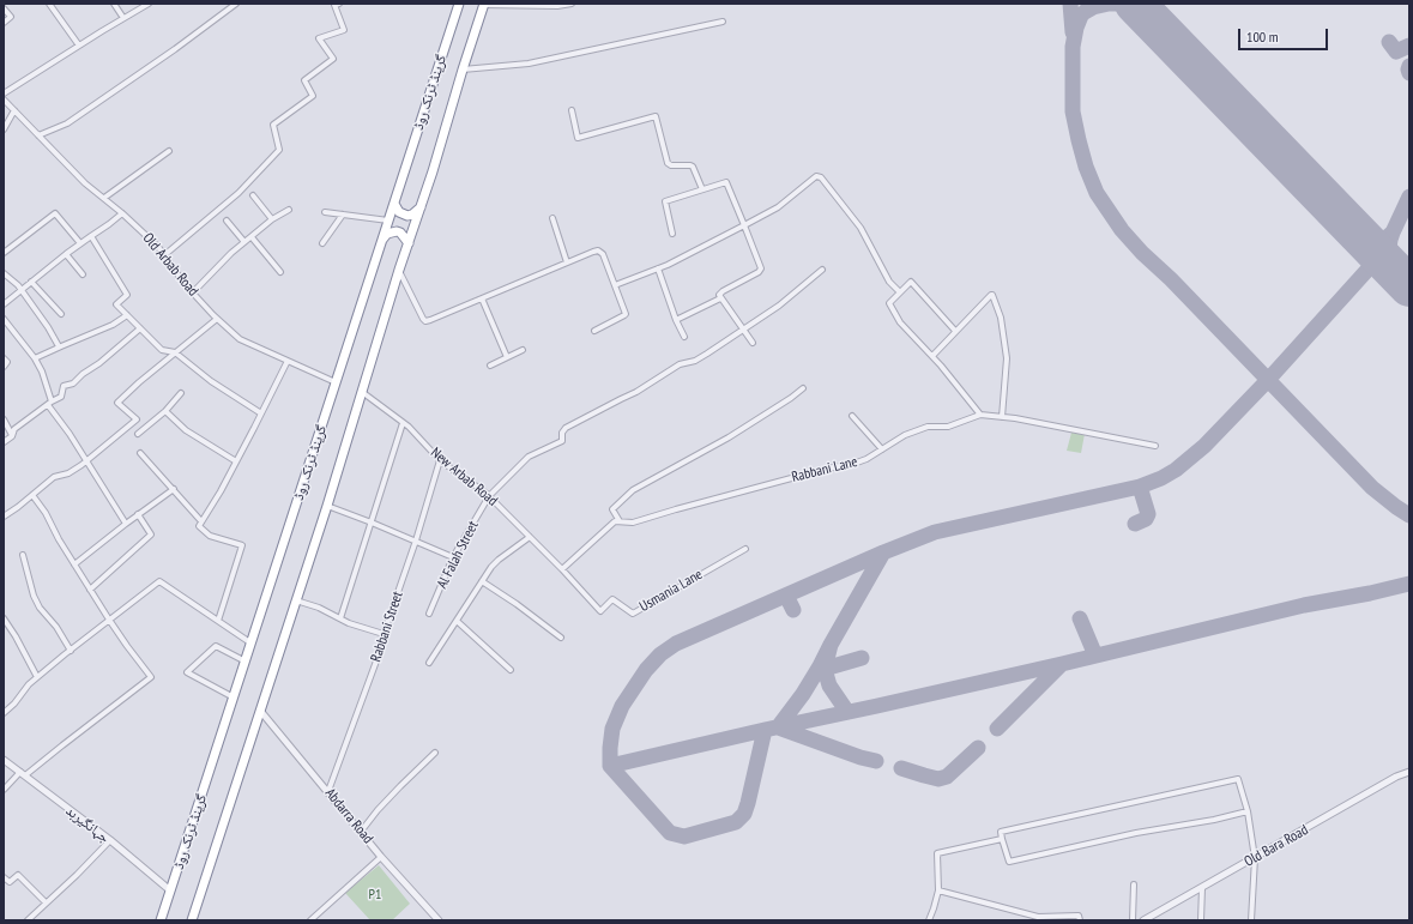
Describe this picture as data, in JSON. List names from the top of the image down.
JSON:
{
  "streets": {
    "highway": ["گرینڈ ٹرنک روڈ"],
    "street": [
      "Old Arbab Road",
      "Rabbani Lane",
      "New Arbab Road",
      "Al Falah Street",
      "Usmania Lane",
      "Rabbani Street",
      "Abdarra Road",
      "جہانگیربد",
      "Old Bara Road"
    ]
  },
  "crossings": [
    ["گرینڈ ٹرنک روڈ", "Old Arbab Road"],
    ["گرینڈ ٹرنک روڈ", "New Arbab Road"],
    ["گرینڈ ٹرنک روڈ", "Abdarra Road"],
    ["گرینڈ ٹرنک روڈ", "جہانگیربد"],
    ["Rabbani Lane", "New Arbab Road"],
    ["New Arbab Road", "Al Falah Street"],
    ["New Arbab Road", "Usmania Lane"],
    ["New Arbab Road", "Rabbani Street"],
    ["Rabbani Street", "Abdarra Road"]
  ],
  "parks": ["P1"],
  "scale_bar": "100 m"
}
